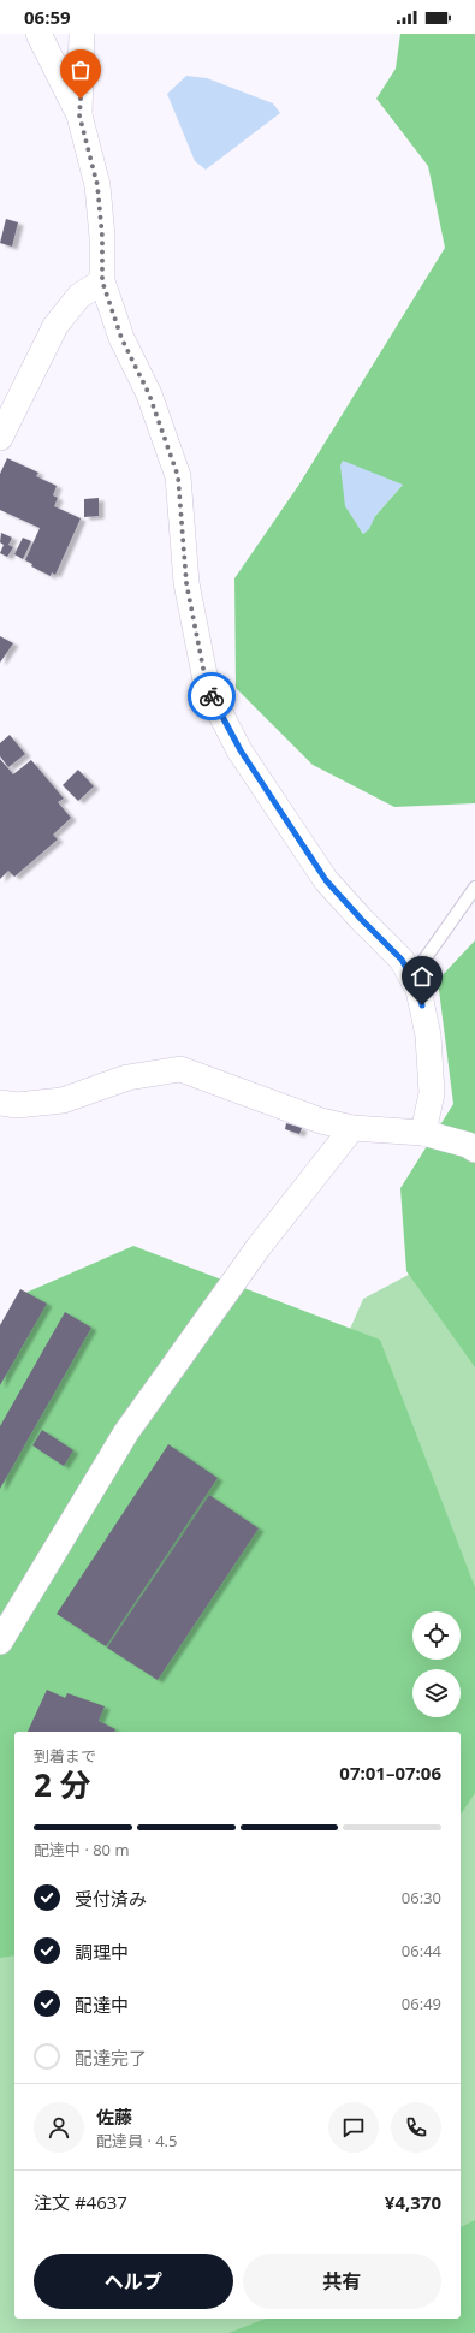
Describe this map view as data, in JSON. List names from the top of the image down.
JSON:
{
  "page": {
    "status": "06:59",
    "heading": ["2 分", "到着まで", "07:01–07:06"],
    "panel": [
      "佐藤",
      "配達員 · 4.5",
      "注文 #4637",
      "¥4,370"
    ],
    "bar": "配達中 · 80 m",
    "list": [
      ["受付済み", "06:30"],
      ["調理中", "06:44"],
      ["配達中", "06:49"],
      "配達完了"
    ],
    "buttons": ["ヘルプ", "共有"]
  }
}
